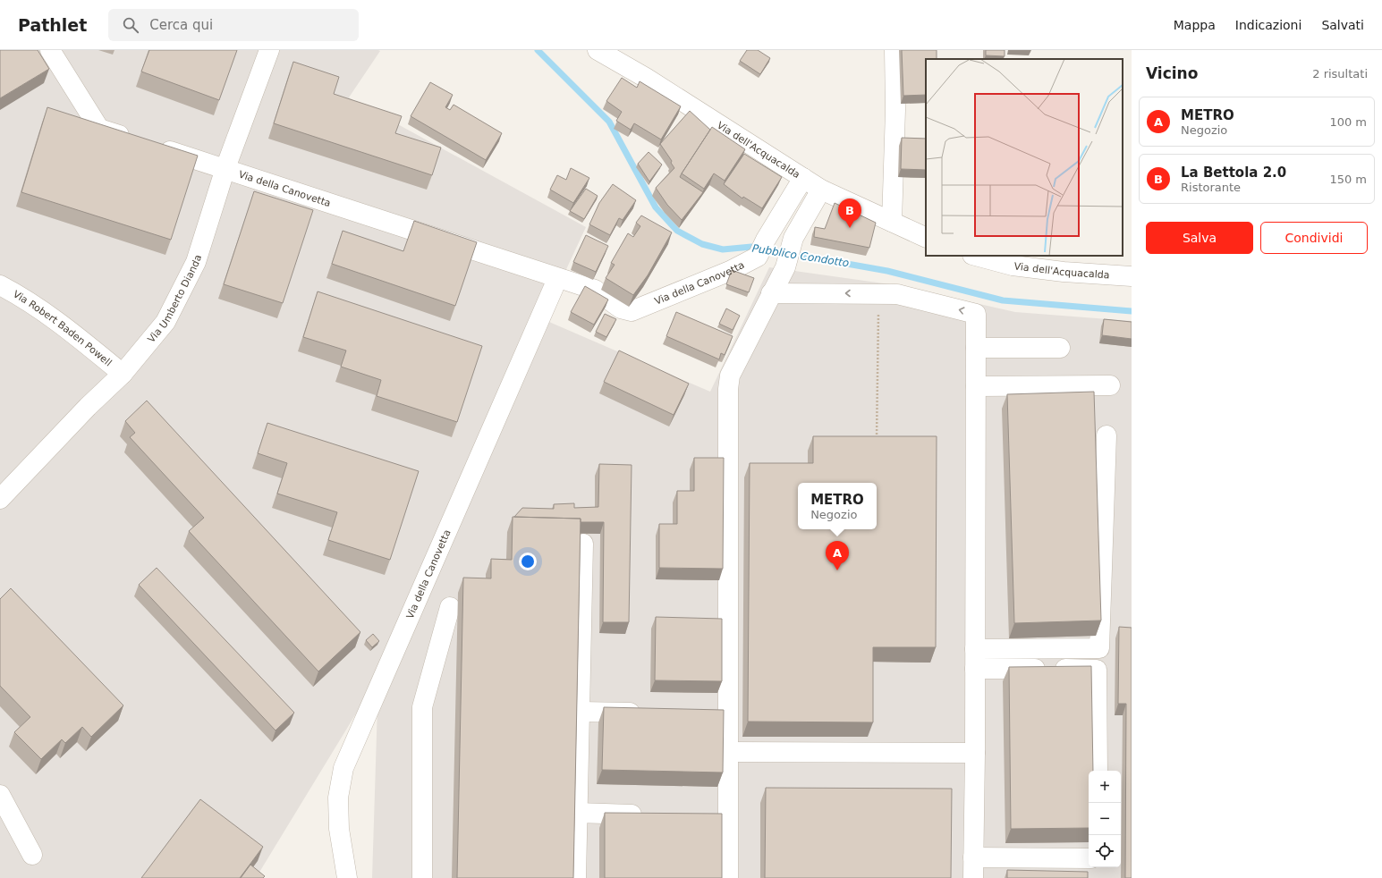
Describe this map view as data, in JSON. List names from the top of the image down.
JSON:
{
  "streets": {
    "street": [
      "Via dell'Acquacalda",
      "Via della Canovetta",
      "Via Umberto Dianda",
      "Via Robert Baden Powell"
    ]
  },
  "crossings": [
    ["Via dell'Acquacalda", "Via della Canovetta"],
    ["Via della Canovetta", "Via Umberto Dianda"],
    ["Via Umberto Dianda", "Via Robert Baden Powell"]
  ],
  "water": ["Pubblico Condotto"],
  "page": {
    "header": "Pathlet",
    "search": "Cerca qui",
    "nav": ["Mappa", "Indicazioni", "Salvati"],
    "heading": ["Vicino", "2 risultati"],
    "list": [
      {
        "mark": "A",
        "name": "METRO",
        "note": "Negozio",
        "value": "100 m"
      },
      {
        "mark": "B",
        "name": "La Bettola 2.0",
        "note": "Ristorante",
        "value": "150 m"
      }
    ],
    "pins": ["B", "A"],
    "buttons": ["Salva", "Condividi"],
    "popup": ["METRO", "Negozio"],
    "map_buttons": ["+", "−"]
  }
}
